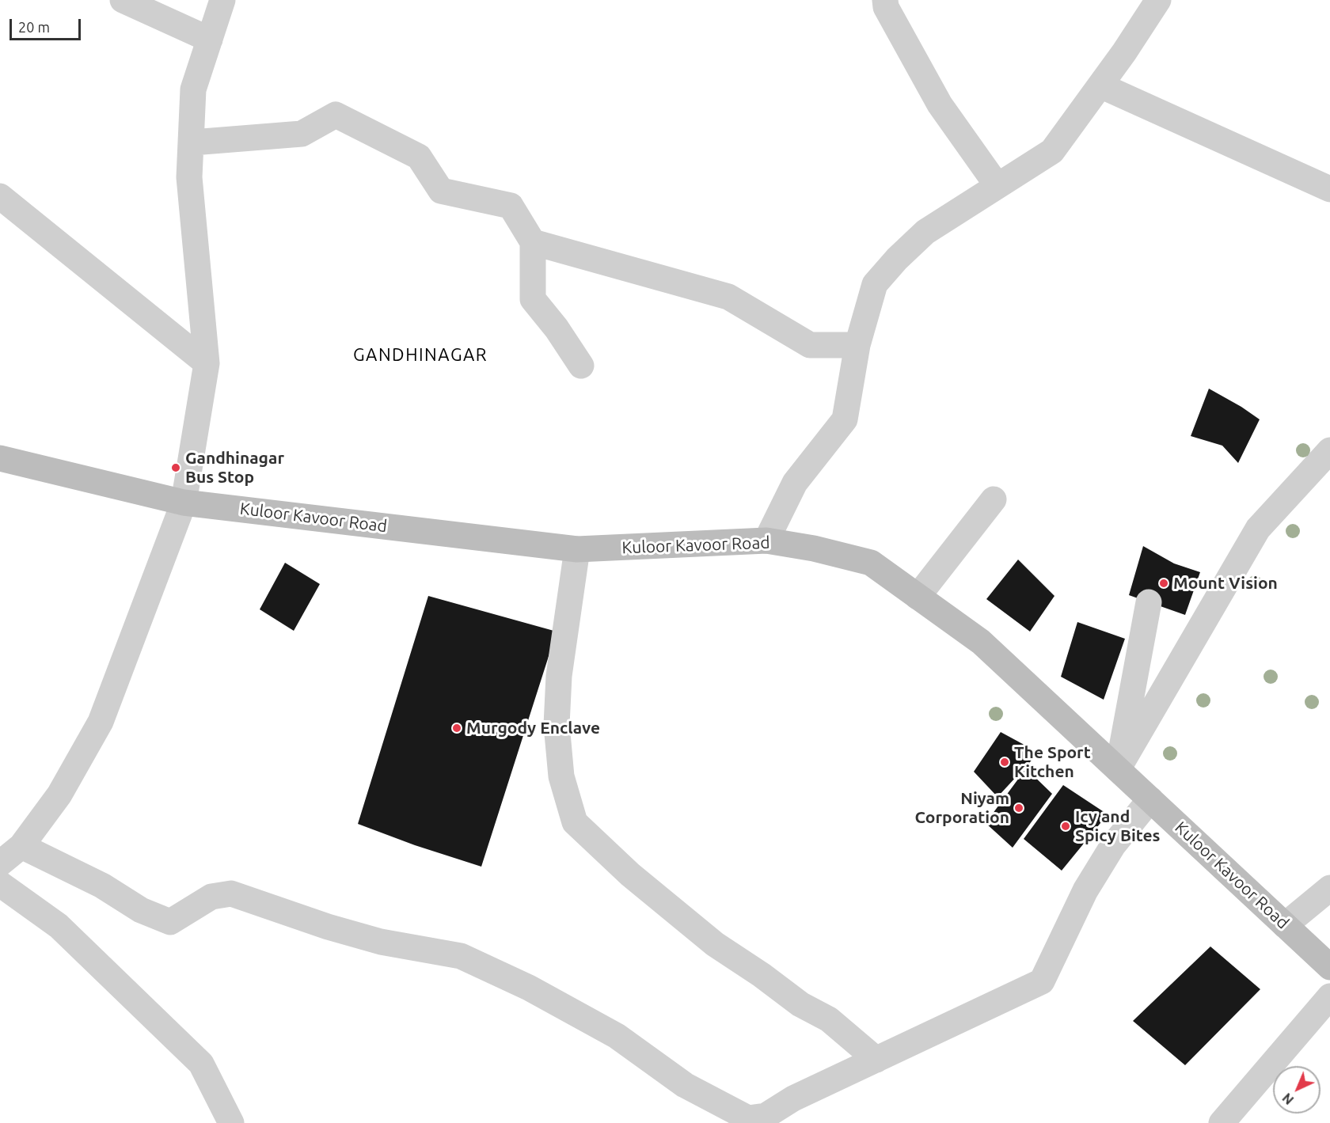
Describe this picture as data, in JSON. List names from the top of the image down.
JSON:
{
  "streets": {
    "main road": ["Kuloor Kavoor Road"]
  },
  "districts": ["GANDHINAGAR"],
  "places": [
    "Gandhinagar Bus Stop",
    "Mount Vision",
    "Murgody Enclave",
    "The Sport Kitchen",
    "Niyam Corporation",
    "Icy and Spicy Bites"
  ],
  "scale_bar": "20 m",
  "north": "bottom left"
}
